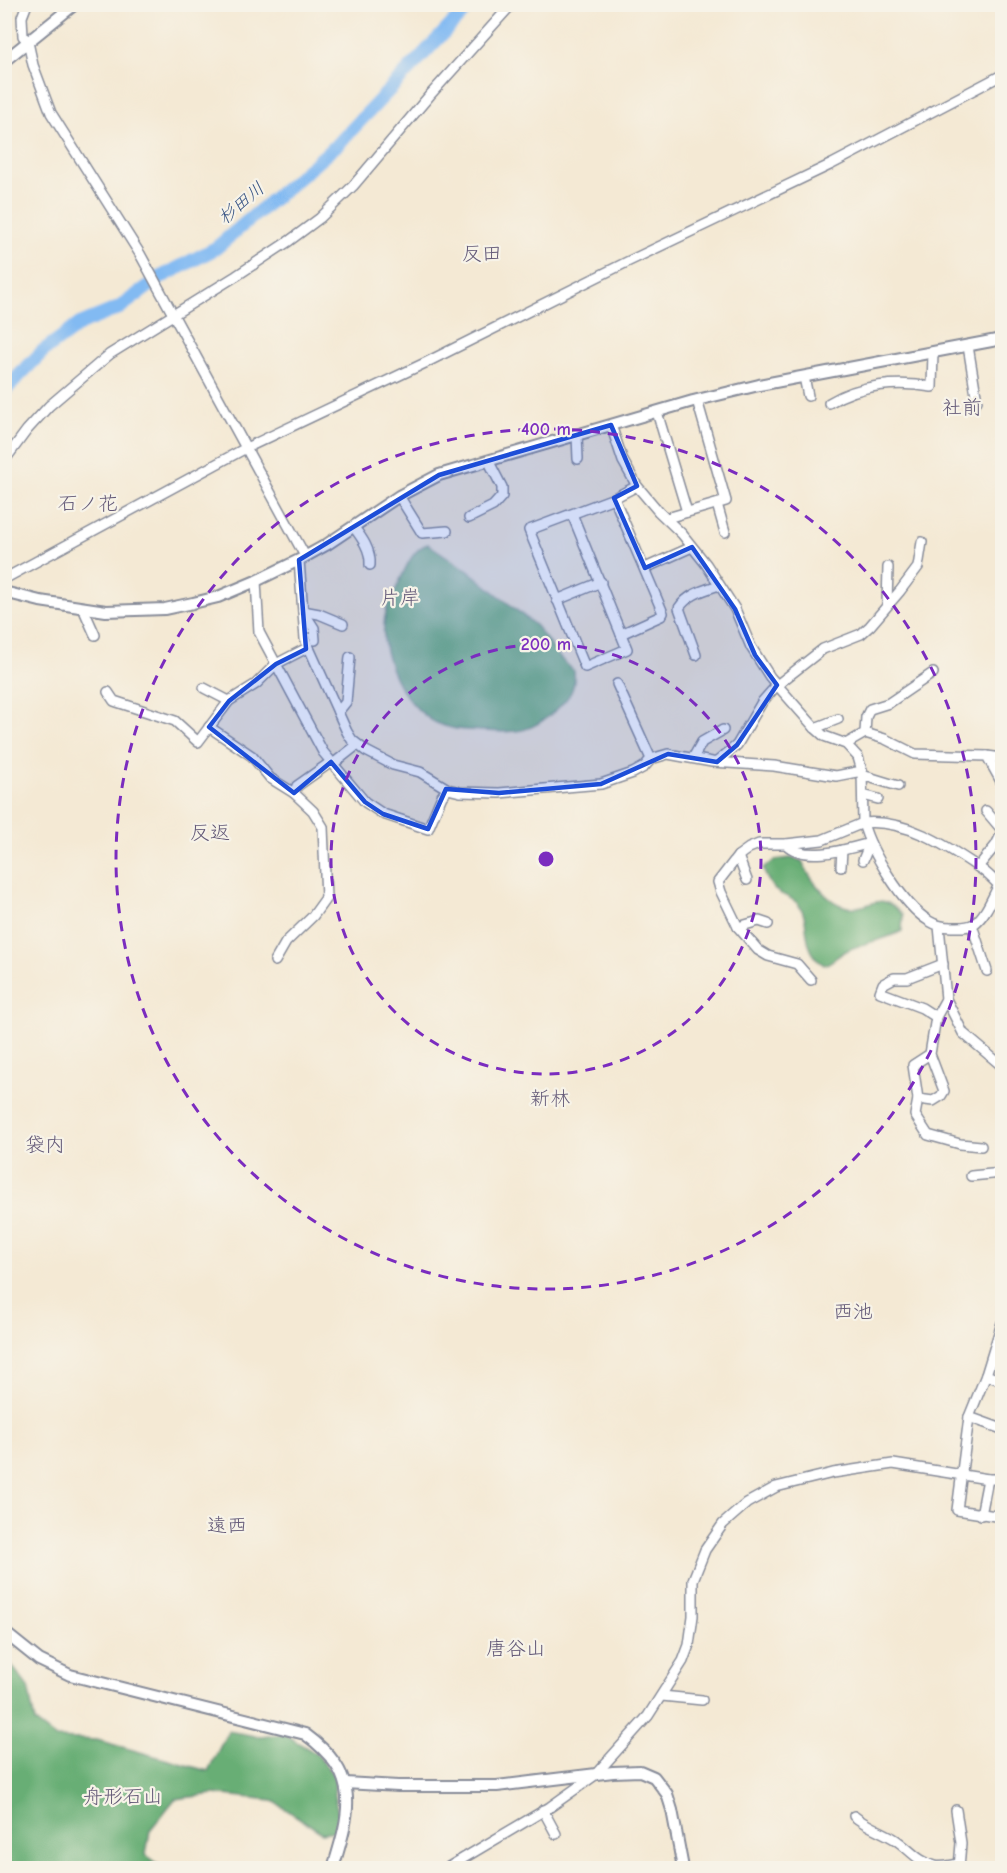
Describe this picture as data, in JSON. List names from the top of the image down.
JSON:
{
  "districts": [
    "反田",
    "社前",
    "石ノ花",
    "片岸",
    "反返",
    "新林",
    "袋内",
    "西池",
    "遠西",
    "唐谷山",
    "舟形石山"
  ],
  "water": ["杉田川"],
  "rings": ["400 m", "200 m"]
}
